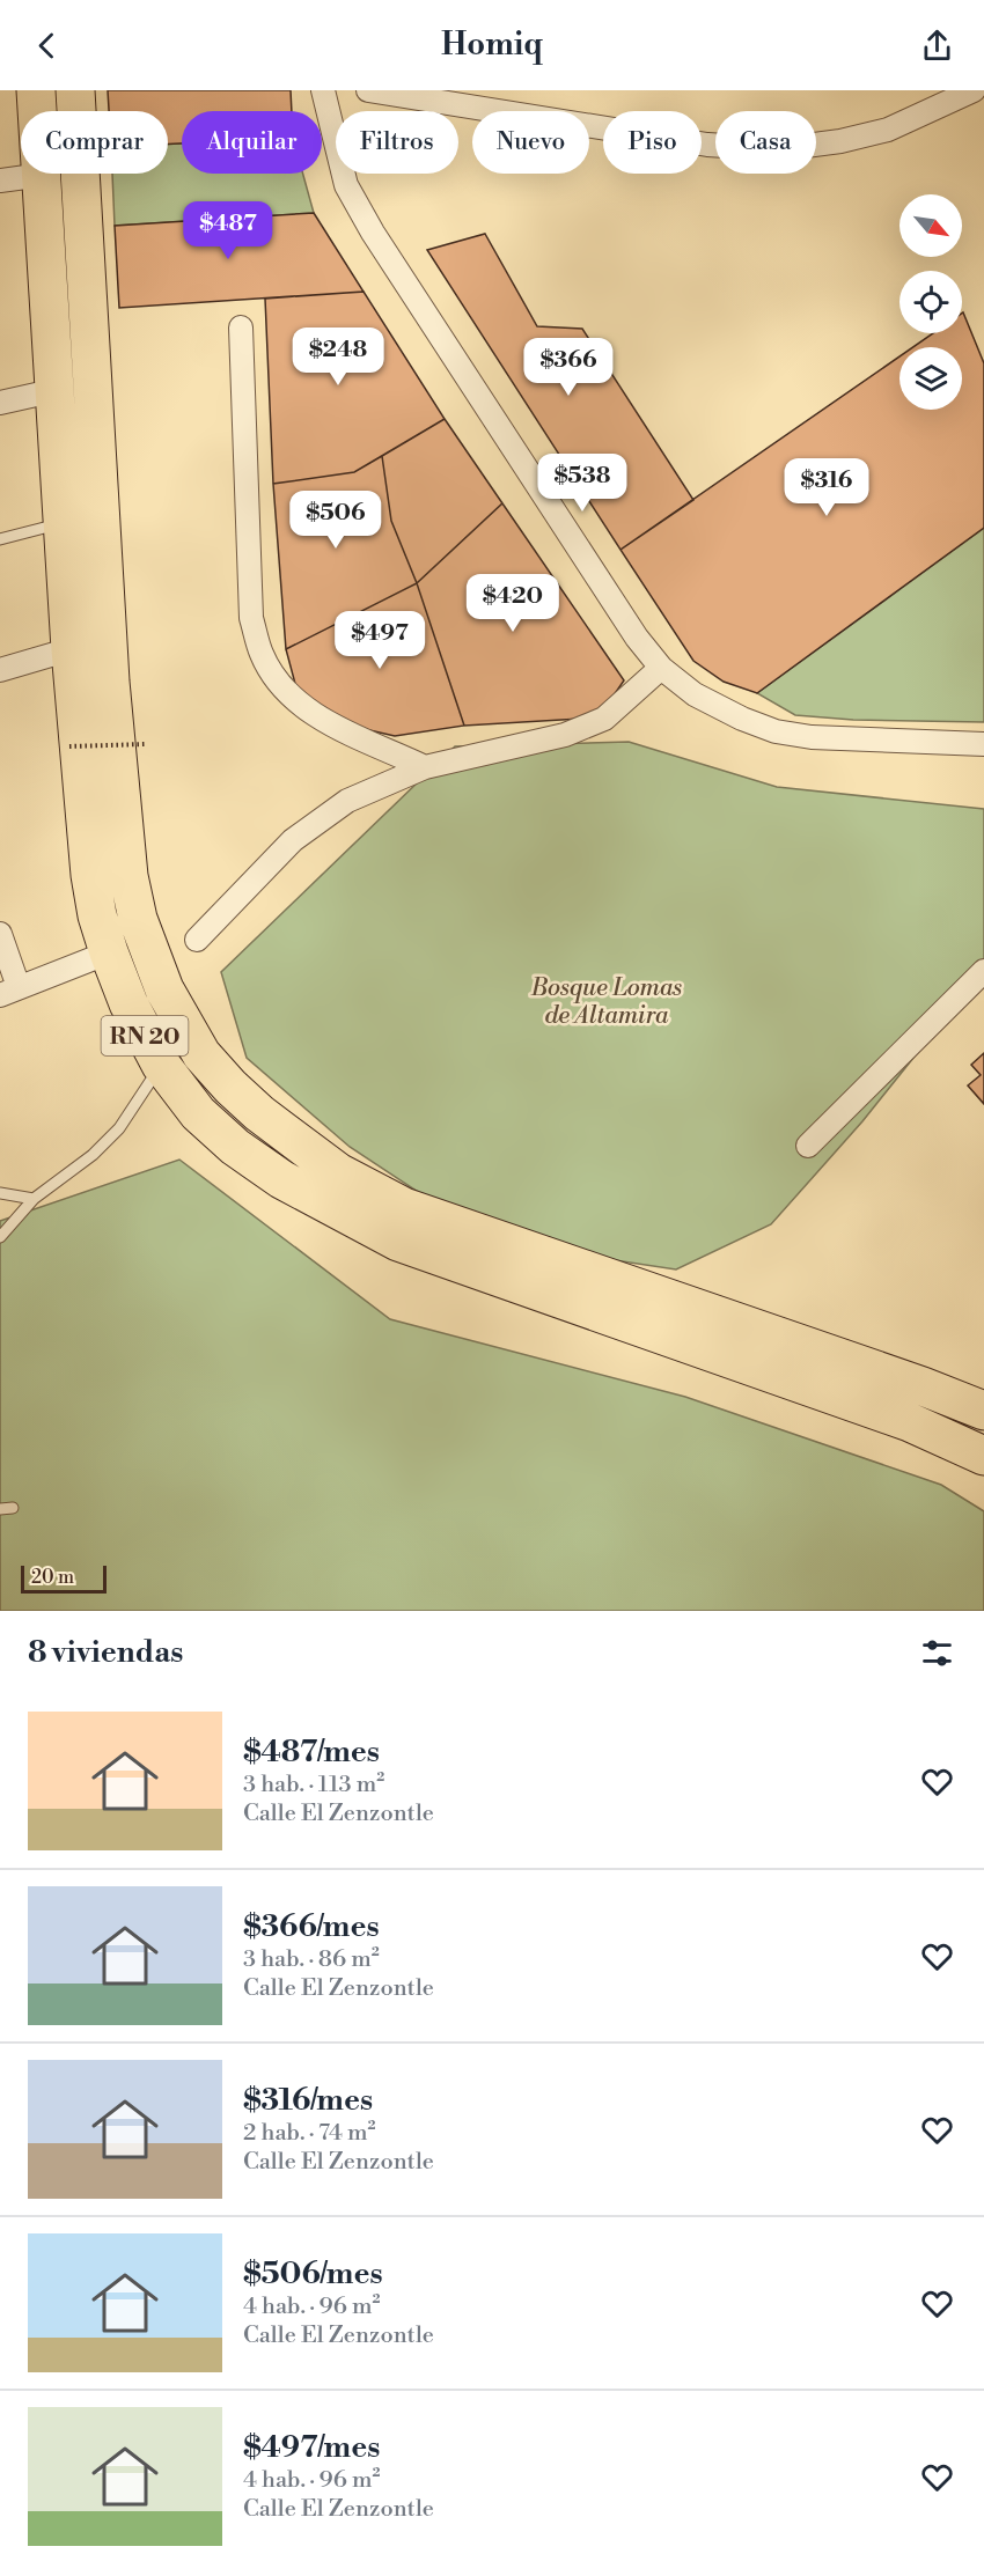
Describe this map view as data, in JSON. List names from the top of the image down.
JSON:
{
  "streets": {
    "highway": ["RN 20"]
  },
  "parks": ["Bosque Lomas de Altamira"],
  "scale_bar": "20 m",
  "north": "bottom right",
  "page": {
    "header": "Homiq",
    "chip": [
      "Comprar",
      "Alquilar",
      "Filtros",
      "Nuevo",
      "Piso",
      "Casa"
    ],
    "price": [
      "$487",
      "$248",
      "$366",
      "$538",
      "$316",
      "$506",
      "$420",
      "$497"
    ],
    "scale": "20 m",
    "heading": "8 viviendas",
    "list": [
      {
        "name": "$487/mes",
        "note": "3 hab. · 113 m² · Calle El Zenzontle"
      },
      {
        "name": "$366/mes",
        "note": "3 hab. · 86 m² · Calle El Zenzontle"
      },
      {
        "name": "$316/mes",
        "note": "2 hab. · 74 m² · Calle El Zenzontle"
      },
      {
        "name": "$506/mes",
        "note": "4 hab. · 96 m² · Calle El Zenzontle"
      },
      {
        "name": "$497/mes",
        "note": "4 hab. · 96 m² · Calle El Zenzontle"
      }
    ]
  }
}
